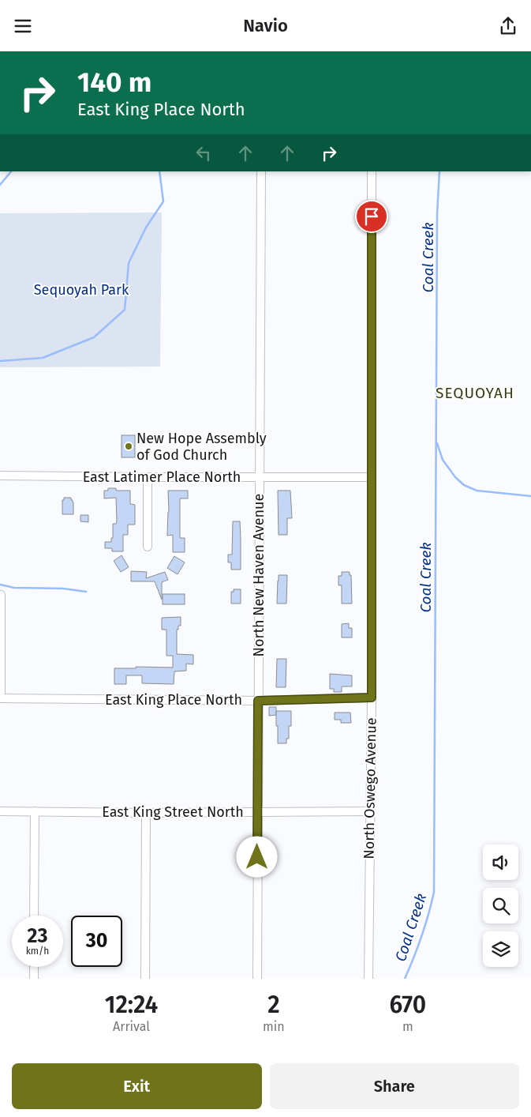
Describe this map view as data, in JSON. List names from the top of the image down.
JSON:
{
  "streets": {
    "street": [
      "East Latimer Place North",
      "North New Haven Avenue",
      "East King Place North",
      "North Oswego Avenue",
      "East King Street North"
    ]
  },
  "crossings": [
    ["East Latimer Place North", "North New Haven Avenue"],
    ["East Latimer Place North", "North Oswego Avenue"],
    ["North New Haven Avenue", "East King Place North"],
    ["North New Haven Avenue", "East King Street North"],
    ["East King Place North", "North Oswego Avenue"],
    ["North Oswego Avenue", "East King Street North"]
  ],
  "districts": ["SEQUOYAH"],
  "water": ["Coal Creek"],
  "parks": ["Sequoyah Park"],
  "places": ["New Hope Assembly of God Church"],
  "page": {
    "header": "Navio",
    "turn": ["140 m", "East King Place North"],
    "speed": "23 km/h",
    "limit": "30",
    "eta": [
      "12:24",
      "Arrival",
      "2",
      "min",
      "670",
      "m"
    ],
    "buttons": ["Exit", "Share"]
  }
}
